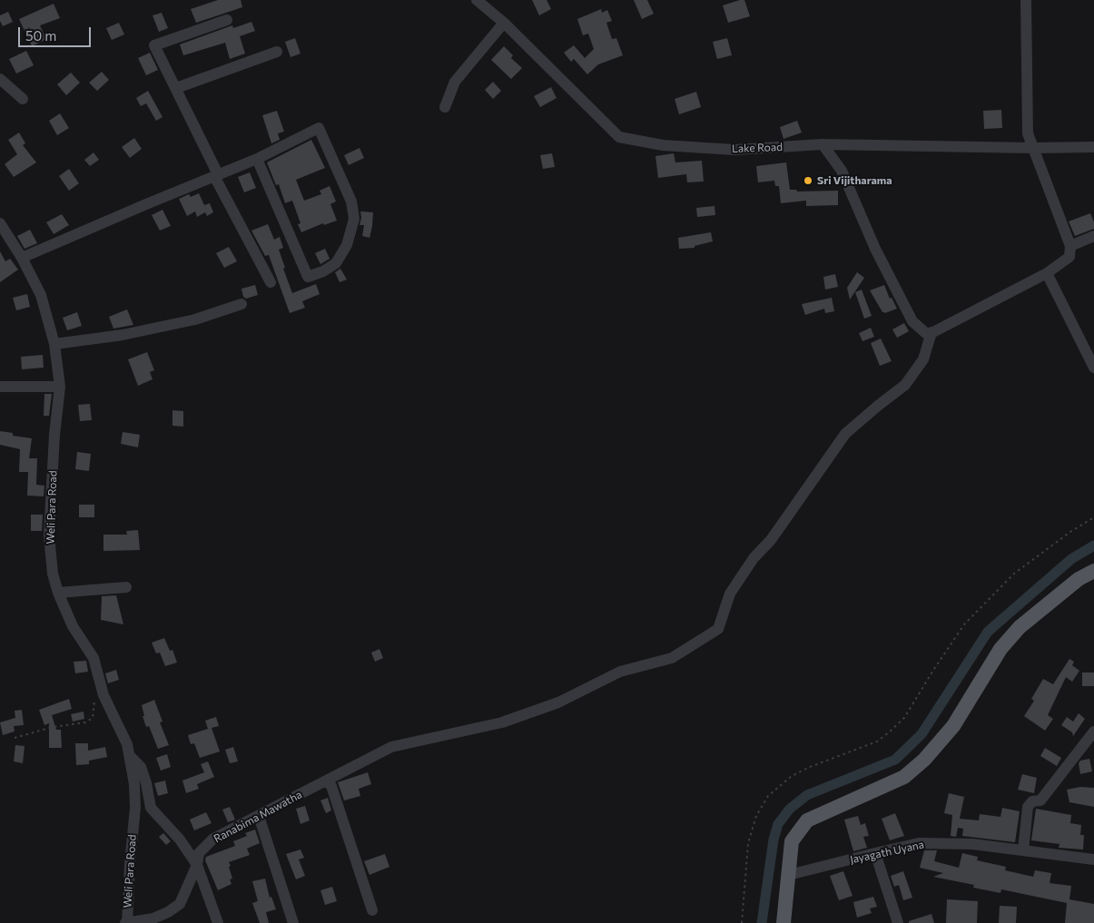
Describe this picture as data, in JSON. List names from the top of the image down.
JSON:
{
  "streets": {
    "street": [
      "Lake Road",
      "Weli Para Road",
      "Ranabima Mawatha",
      "Jayagath Uyana"
    ]
  },
  "crossings": [
    ["Weli Para Road", "Ranabima Mawatha"]
  ],
  "places": ["Sri Vijitharama"],
  "scale_bar": "50 m"
}
